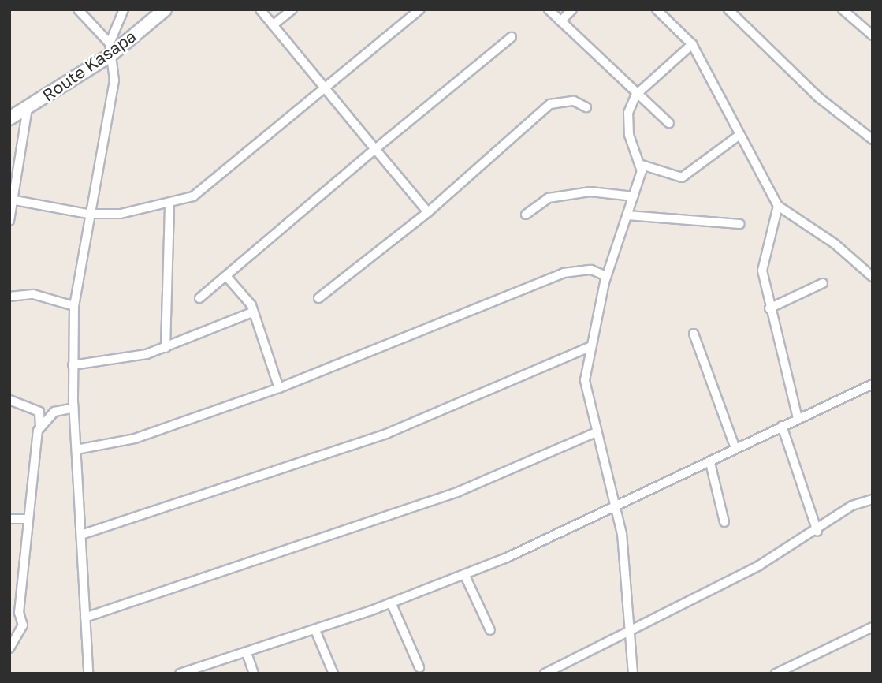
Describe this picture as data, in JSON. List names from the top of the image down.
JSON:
{
  "streets": {
    "main road": ["Route Kasapa"]
  }
}
